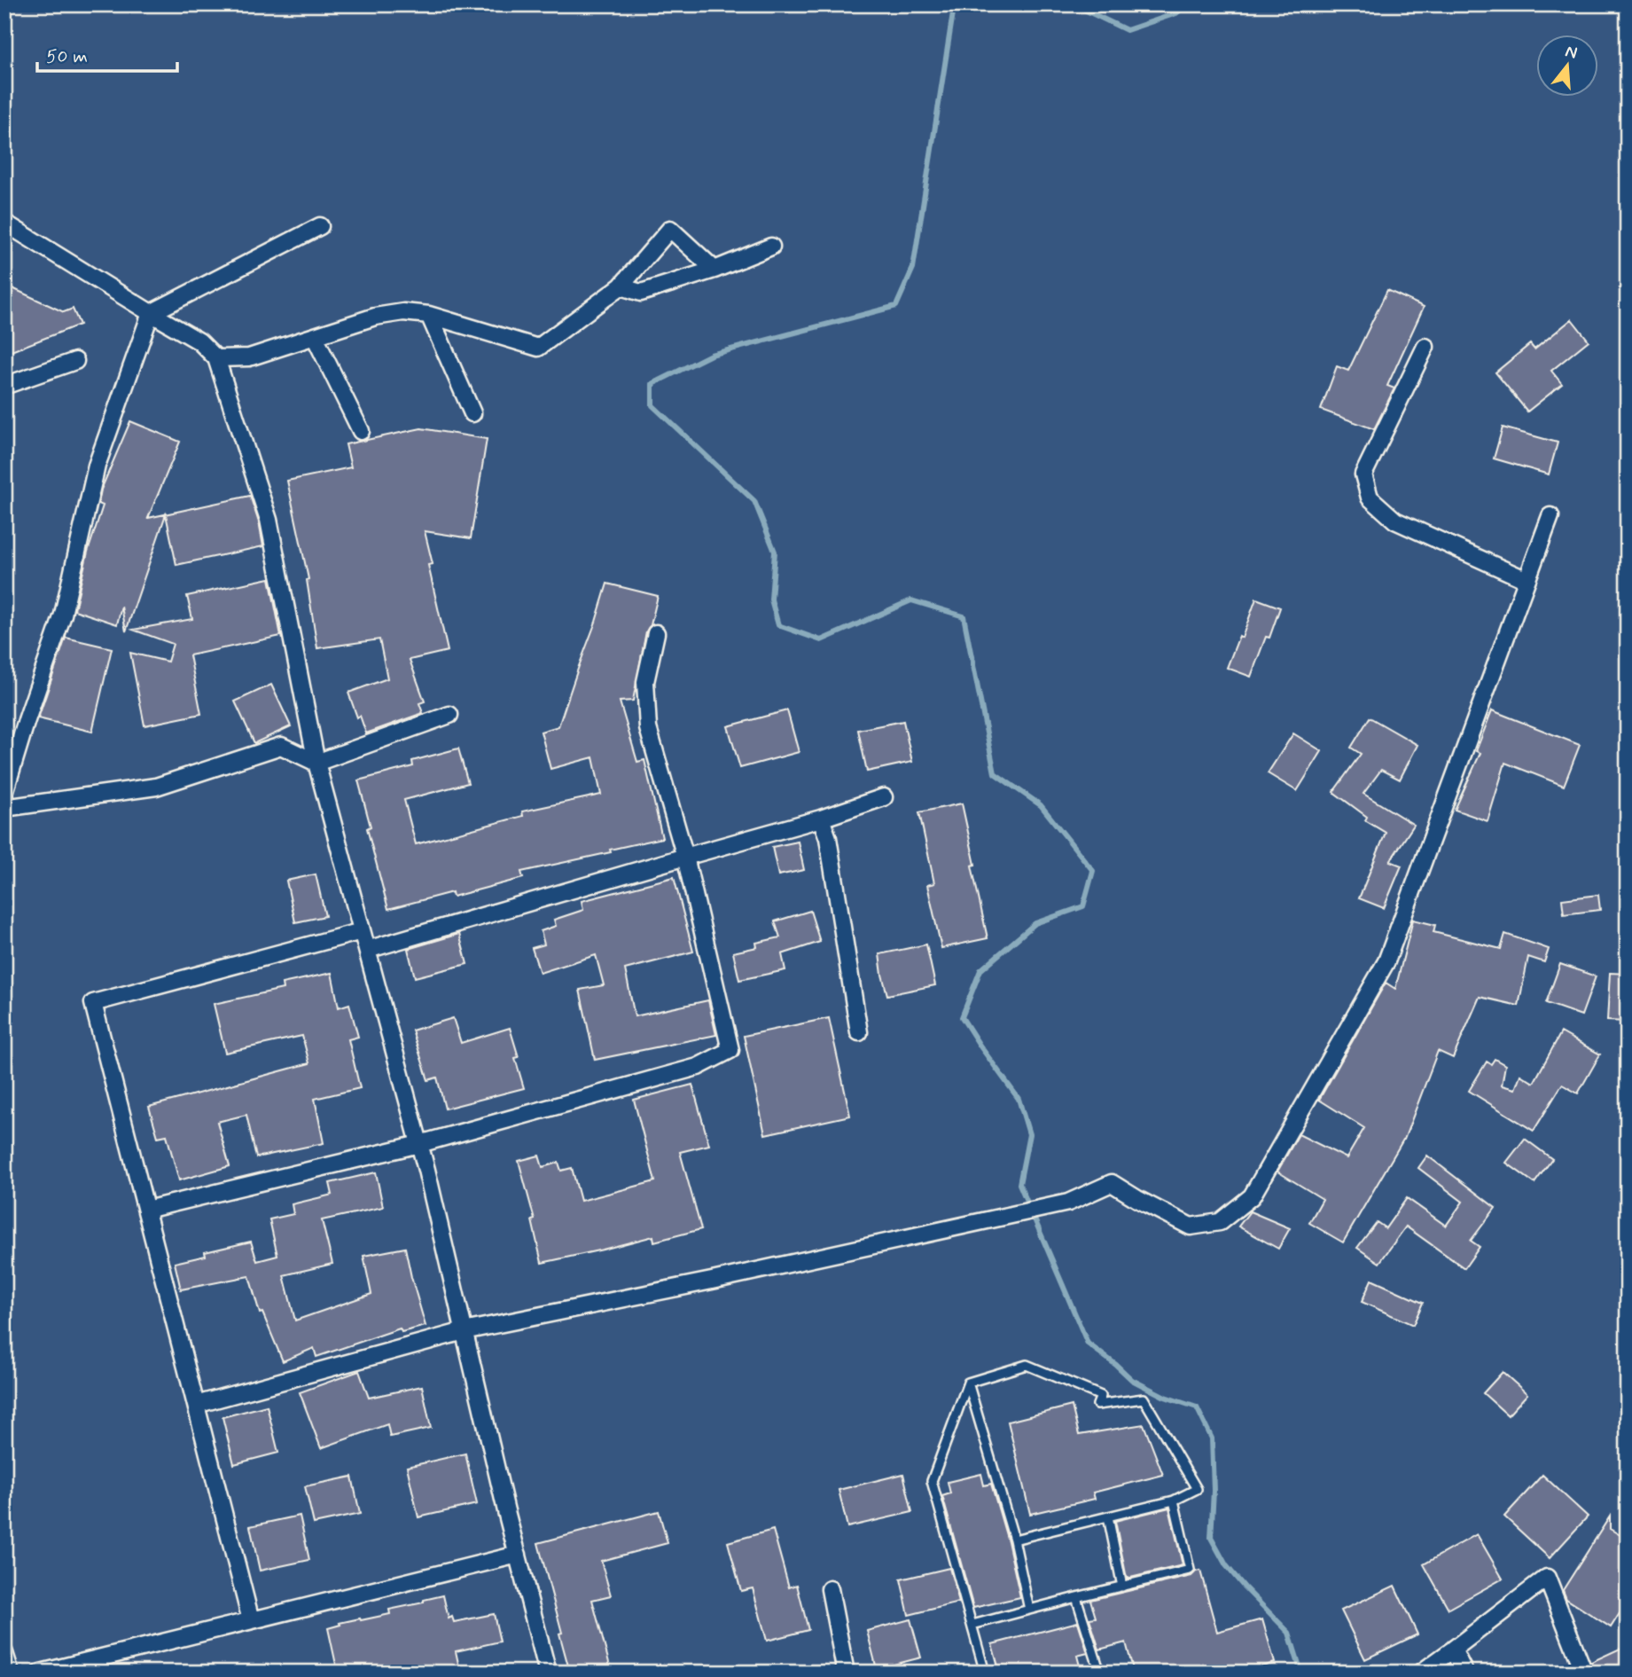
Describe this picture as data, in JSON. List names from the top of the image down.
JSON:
{
  "scale_bar": "50 m",
  "north": "top"
}
